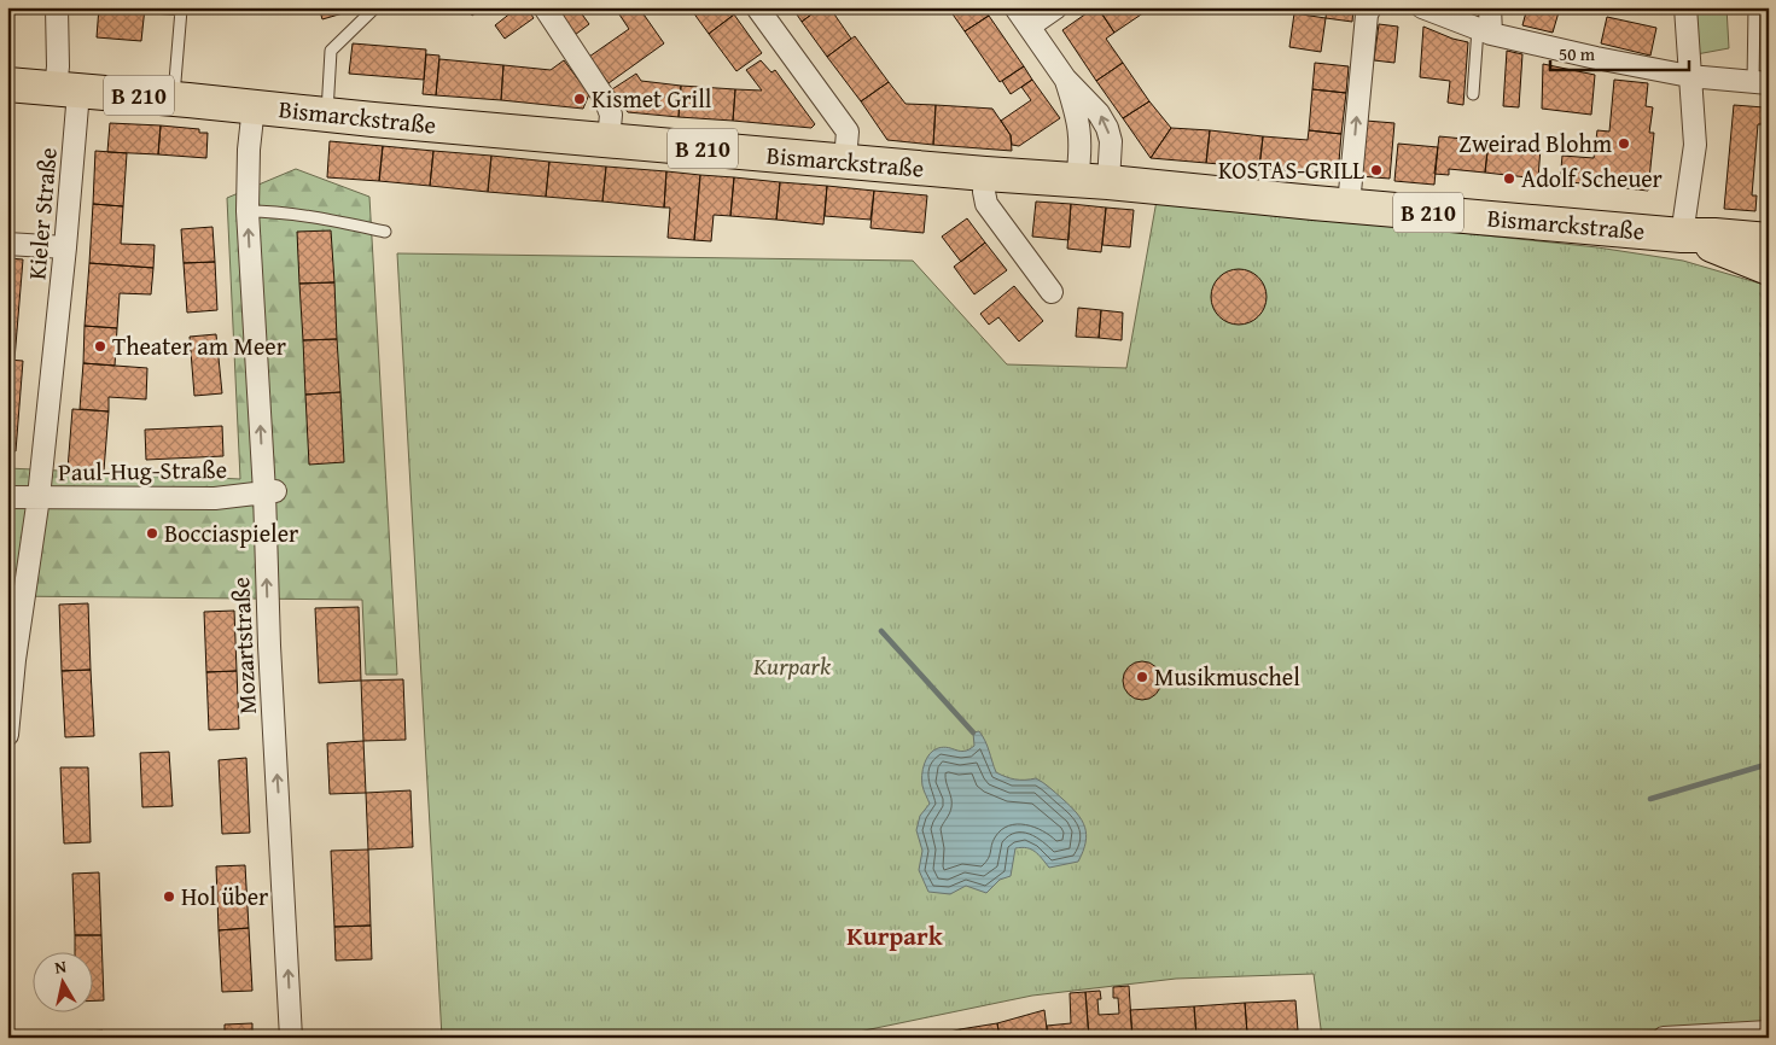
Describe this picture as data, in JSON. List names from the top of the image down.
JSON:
{
  "streets": {
    "main road": ["B 210", "Bismarckstraße"],
    "street": ["Kieler Straße", "Paul-Hug-Straße", "Mozartstraße"]
  },
  "crossings": [
    ["Bismarckstraße", "Kieler Straße"],
    ["Bismarckstraße", "Mozartstraße"],
    ["Kieler Straße", "Paul-Hug-Straße"],
    ["Paul-Hug-Straße", "Mozartstraße"]
  ],
  "one_way": ["Mozartstraße"],
  "districts": ["Kurpark"],
  "parks": ["Kurpark"],
  "places": [
    "Kismet Grill",
    "Zweirad Blohm",
    "KOSTAS-GRILL",
    "Adolf Scheuer",
    "Theater am Meer",
    "Bocciaspieler",
    "Musikmuschel",
    "Hol über"
  ],
  "scale_bar": "50 m",
  "north": "top"
}
